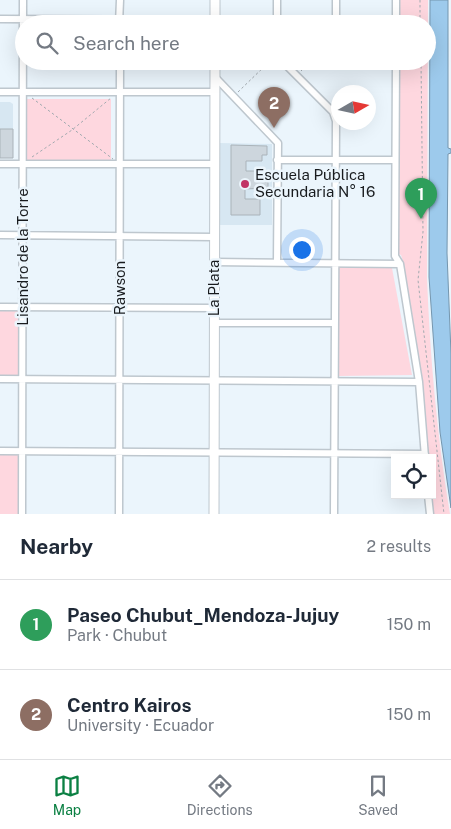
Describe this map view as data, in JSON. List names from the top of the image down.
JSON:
{
  "streets": {
    "street": ["Lisandro de la Torre", "Rawson", "La Plata"]
  },
  "places": ["Escuela Pública Secundaria N° 16"],
  "north": "right",
  "page": {
    "search": "Search here",
    "pins": ["2", "1"],
    "heading": ["Nearby", "2 results"],
    "list": [
      {
        "mark": "1",
        "name": "Paseo Chubut_Mendoza-Jujuy",
        "note": "Park · Chubut",
        "value": "150 m"
      },
      {
        "mark": "2",
        "name": "Centro Kairos",
        "note": "University · Ecuador",
        "value": "150 m"
      }
    ],
    "nav": ["Map", "Directions", "Saved"]
  }
}
